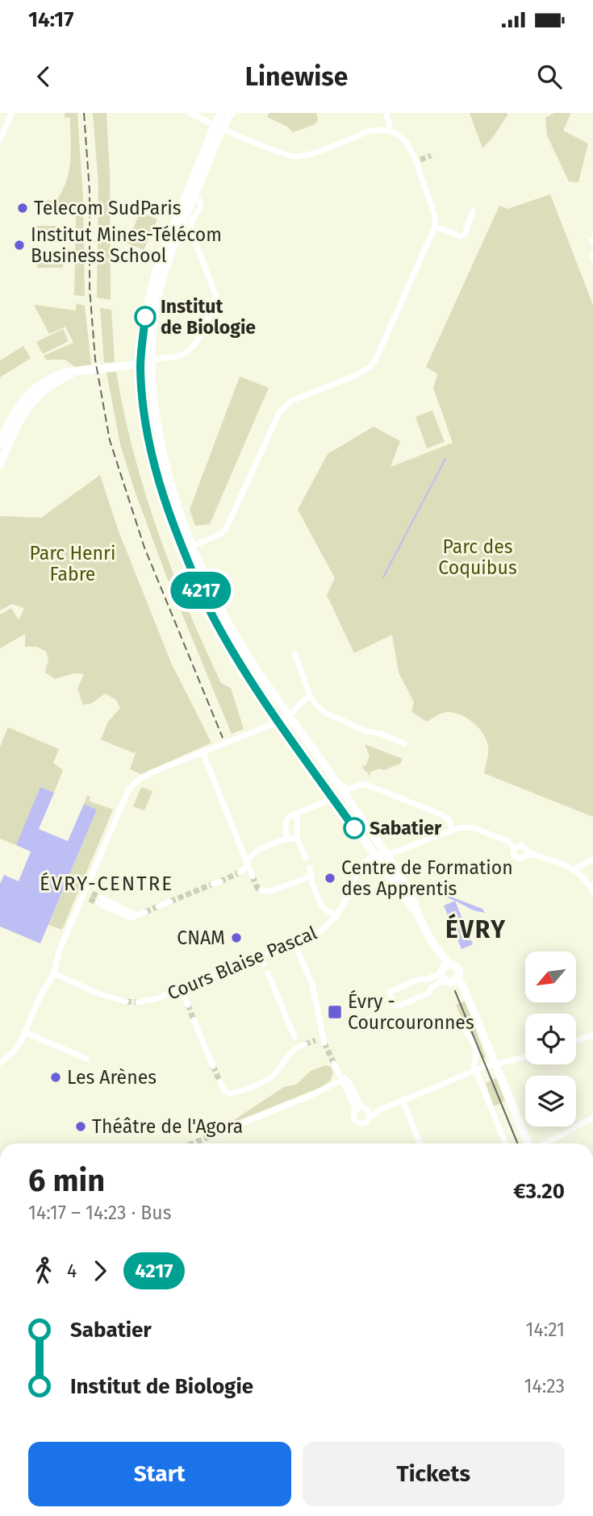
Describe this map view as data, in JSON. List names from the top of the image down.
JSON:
{
  "streets": {
    "street": ["Cours Blaise Pascal"]
  },
  "districts": ["ÉVRY-CENTRE", "ÉVRY"],
  "parks": ["Parc des Coquibus", "Parc Henri Fabre"],
  "places": {
    "other": [
      "Telecom SudParis",
      "Institut Mines-Télécom Business School",
      "Institut de Biologie",
      "Sabatier",
      "Centre de Formation des Apprentis",
      "CNAM",
      "Les Arènes",
      "Théâtre de l'Agora"
    ],
    "transit": ["Évry - Courcouronnes"]
  },
  "lines": ["bus line 4217"],
  "north": "bottom left",
  "page": {
    "status": "14:17",
    "header": "Linewise",
    "on_map": "4217",
    "heading": ["6 min", "14:17 – 14:23 · Bus", "€3.20"],
    "legs": ["4", "4217"],
    "list": [
      {
        "name": "Sabatier",
        "value": "14:21"
      },
      {
        "name": "Institut de Biologie",
        "value": "14:23"
      }
    ],
    "buttons": ["Start", "Tickets"]
  }
}
